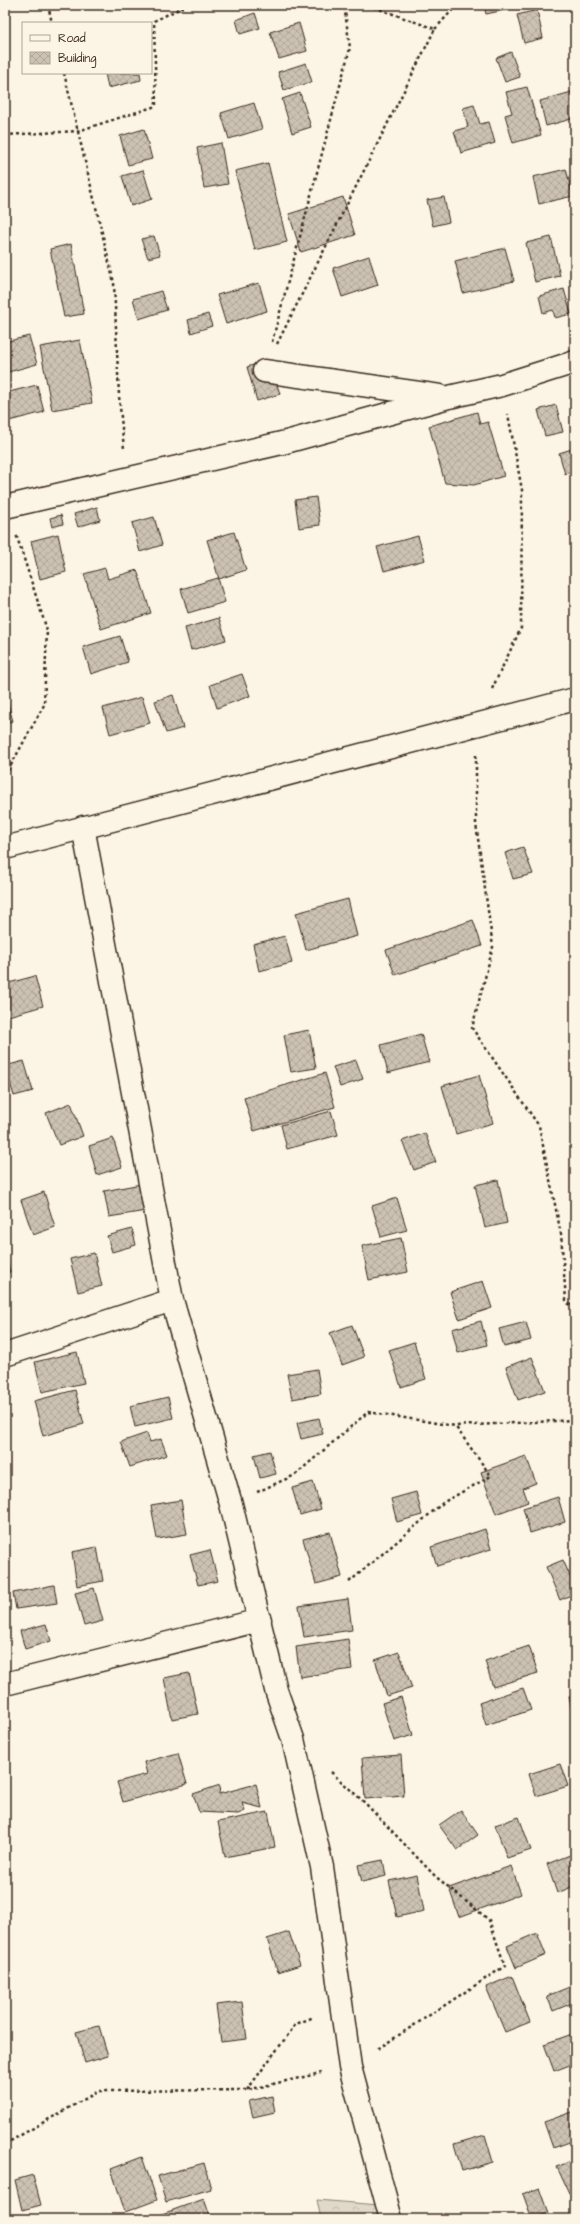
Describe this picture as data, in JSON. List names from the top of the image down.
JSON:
{
  "legend": ["Road", "Building"]
}
